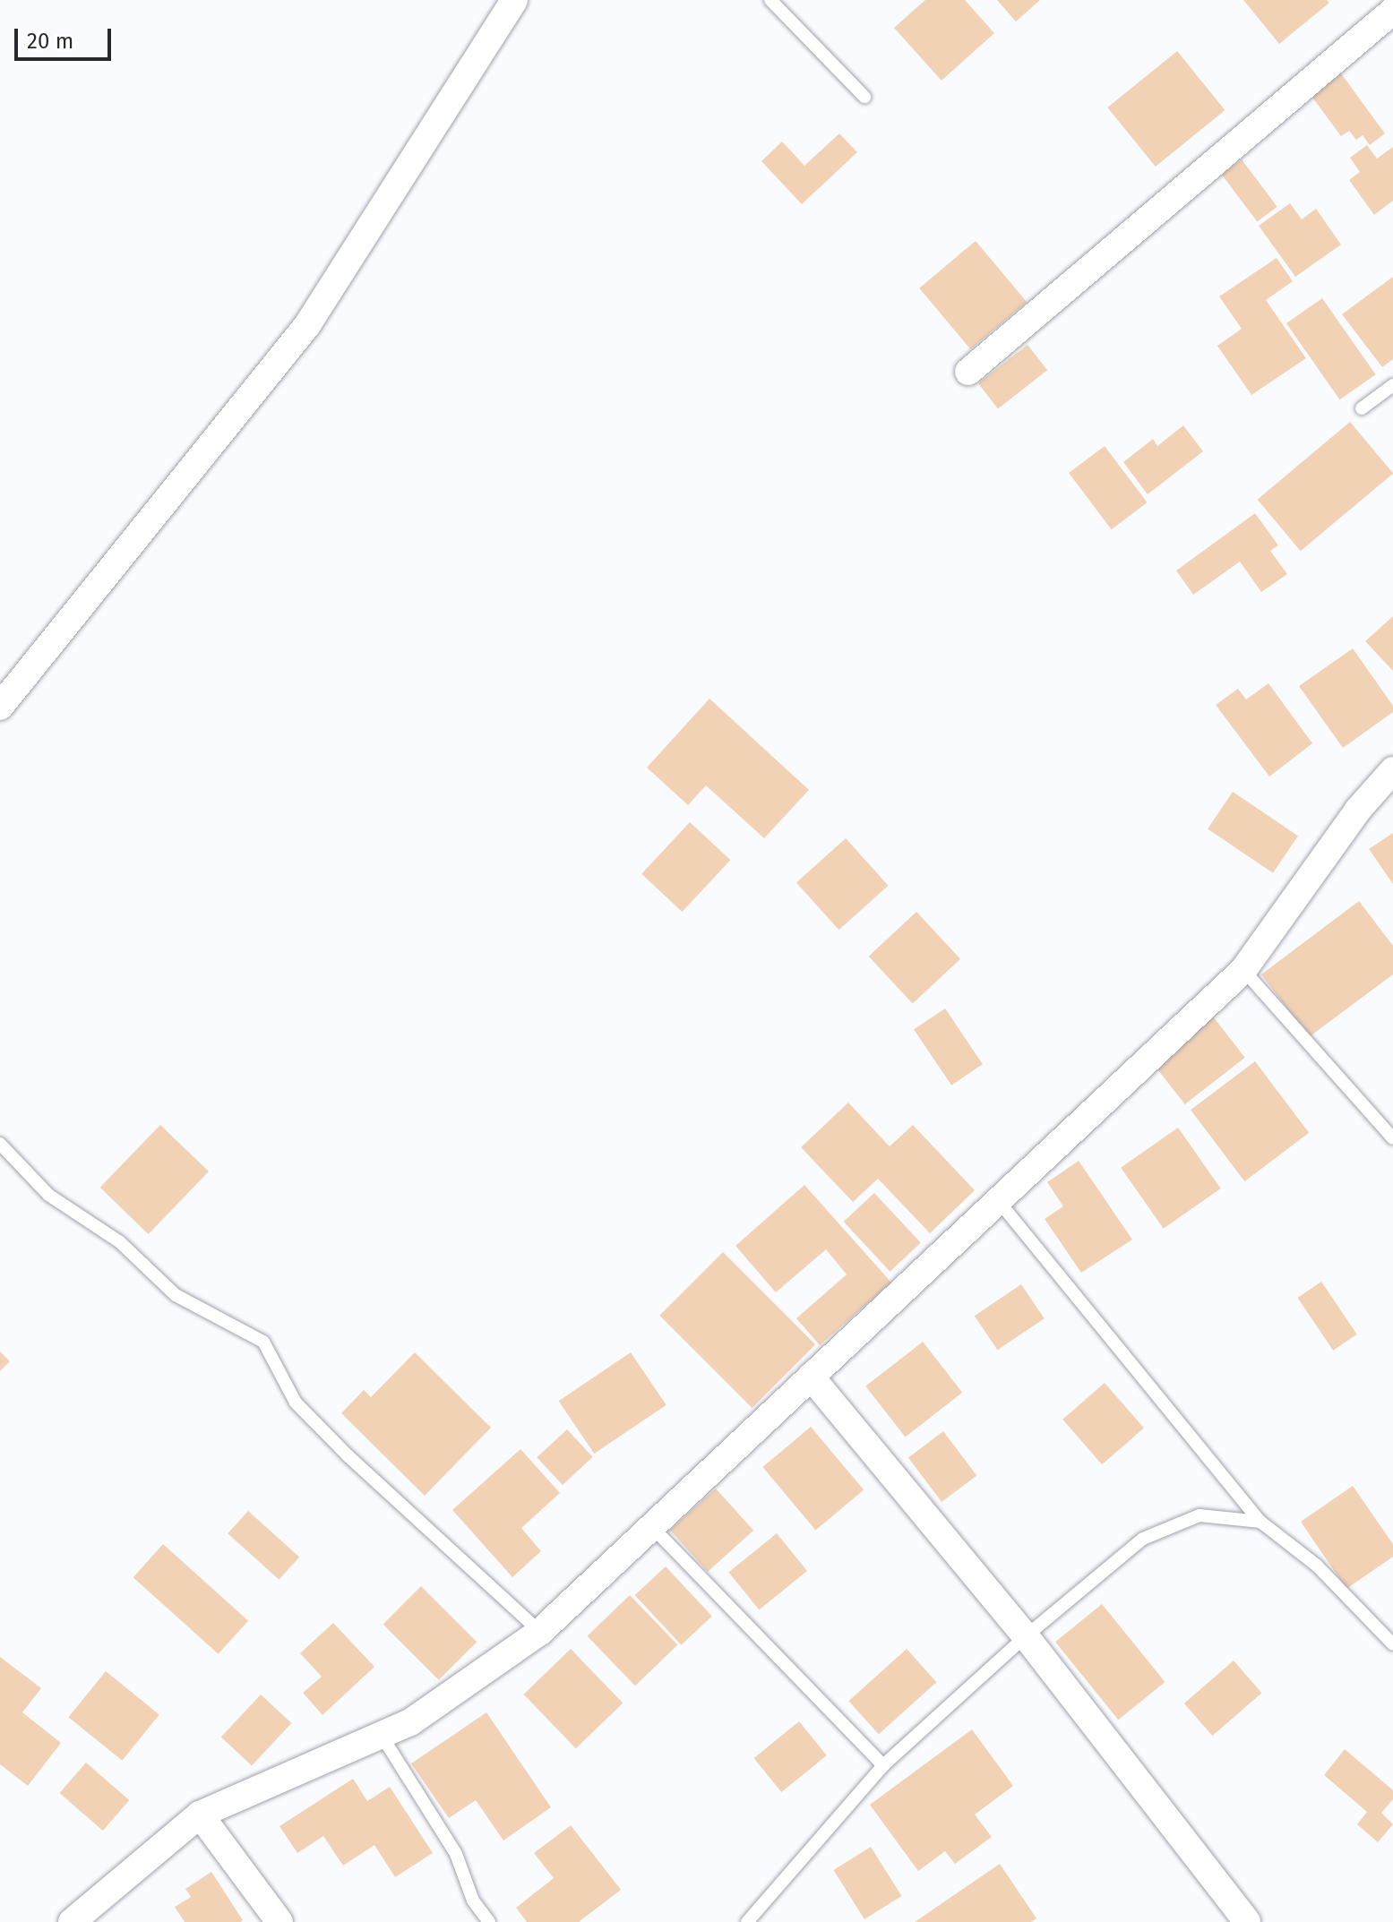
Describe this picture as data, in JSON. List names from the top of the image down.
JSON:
{
  "scale_bar": "20 m"
}
